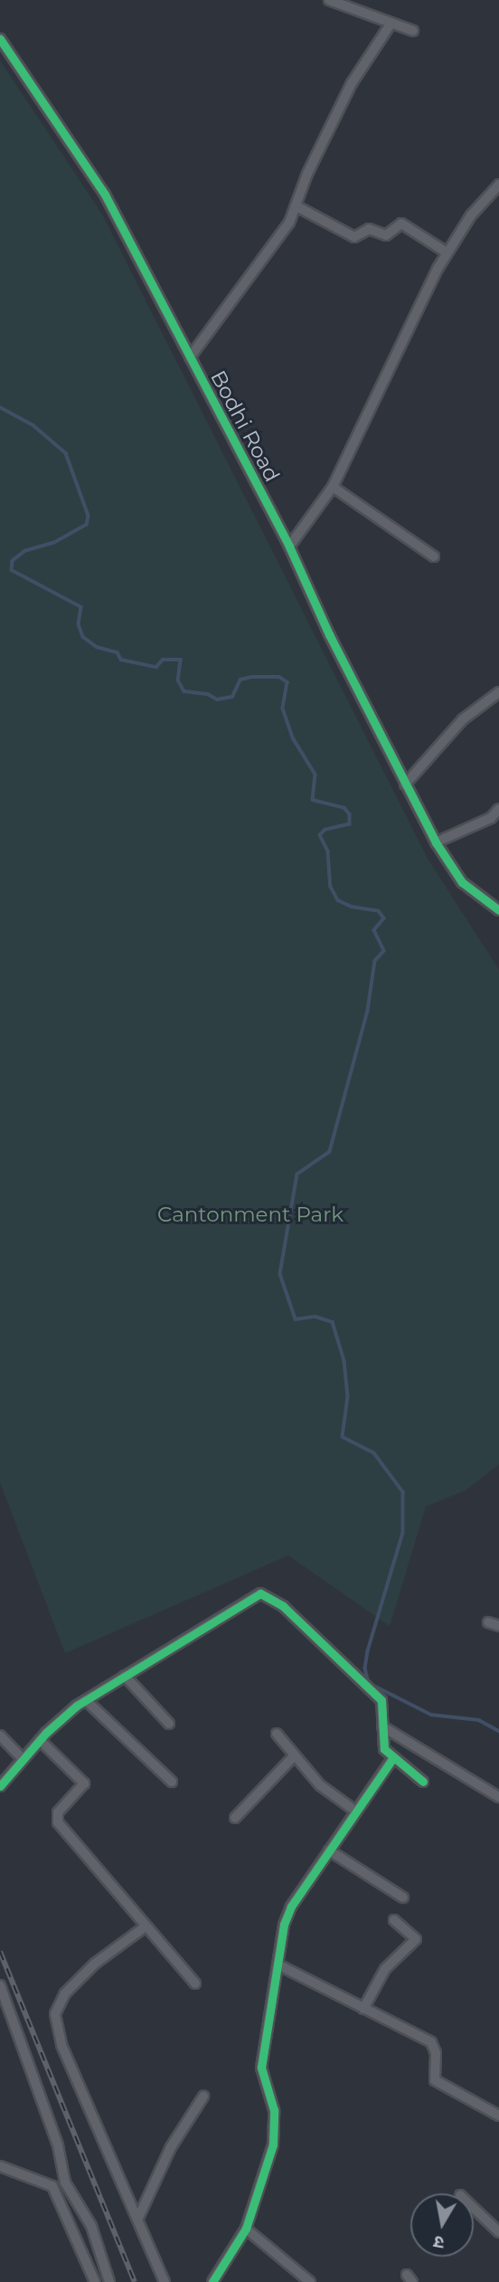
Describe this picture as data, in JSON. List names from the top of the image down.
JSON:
{
  "streets": {
    "street": ["Bodhi Road"]
  },
  "parks": ["Cantonment Park"],
  "north": "bottom"
}
